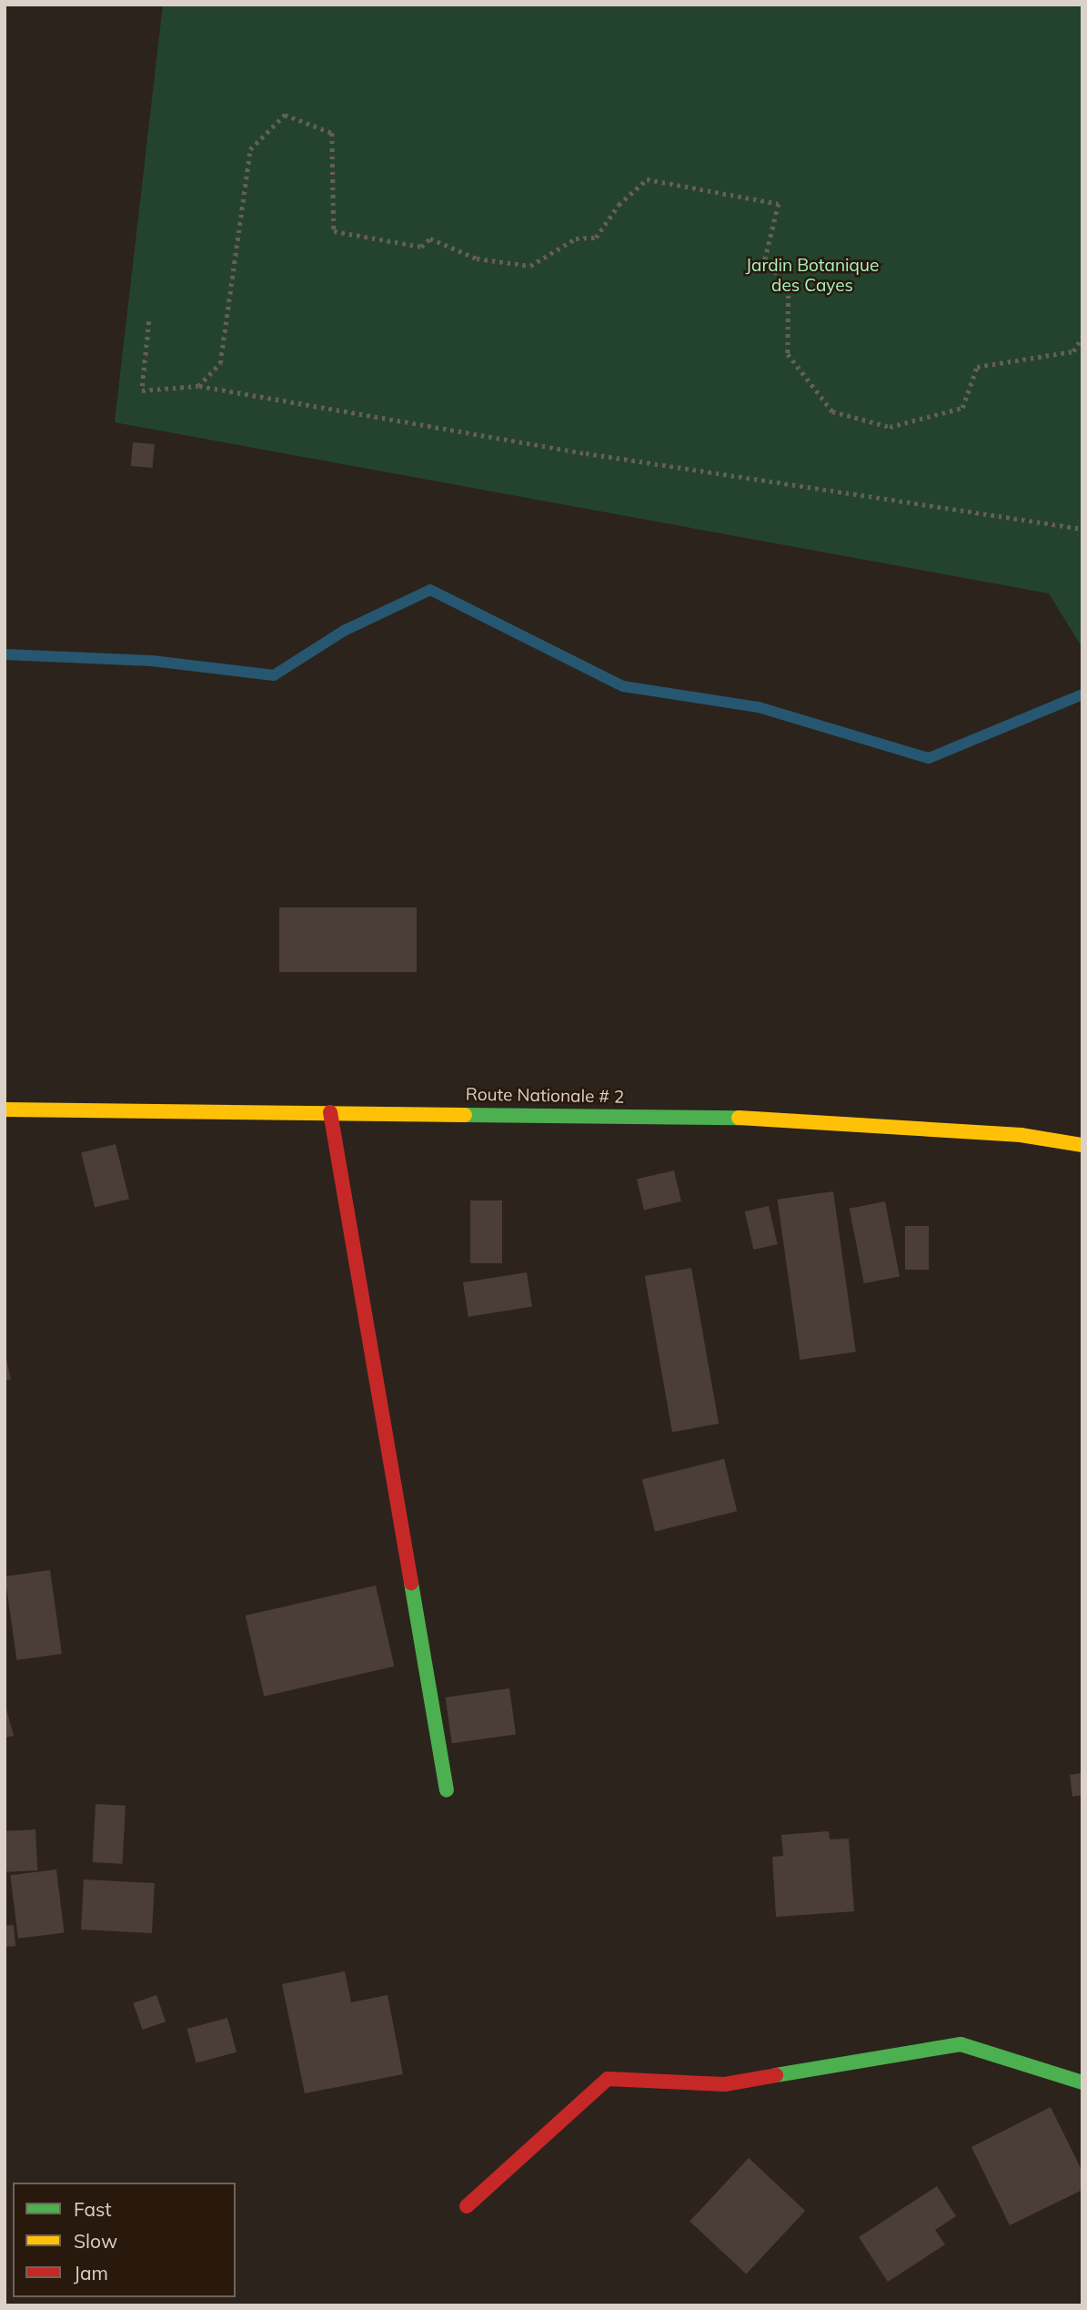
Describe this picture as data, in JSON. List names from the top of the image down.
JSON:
{
  "streets": {
    "street": ["Route Nationale # 2"]
  },
  "parks": ["Jardin Botanique des Cayes"],
  "legend": ["Fast", "Slow", "Jam"]
}
